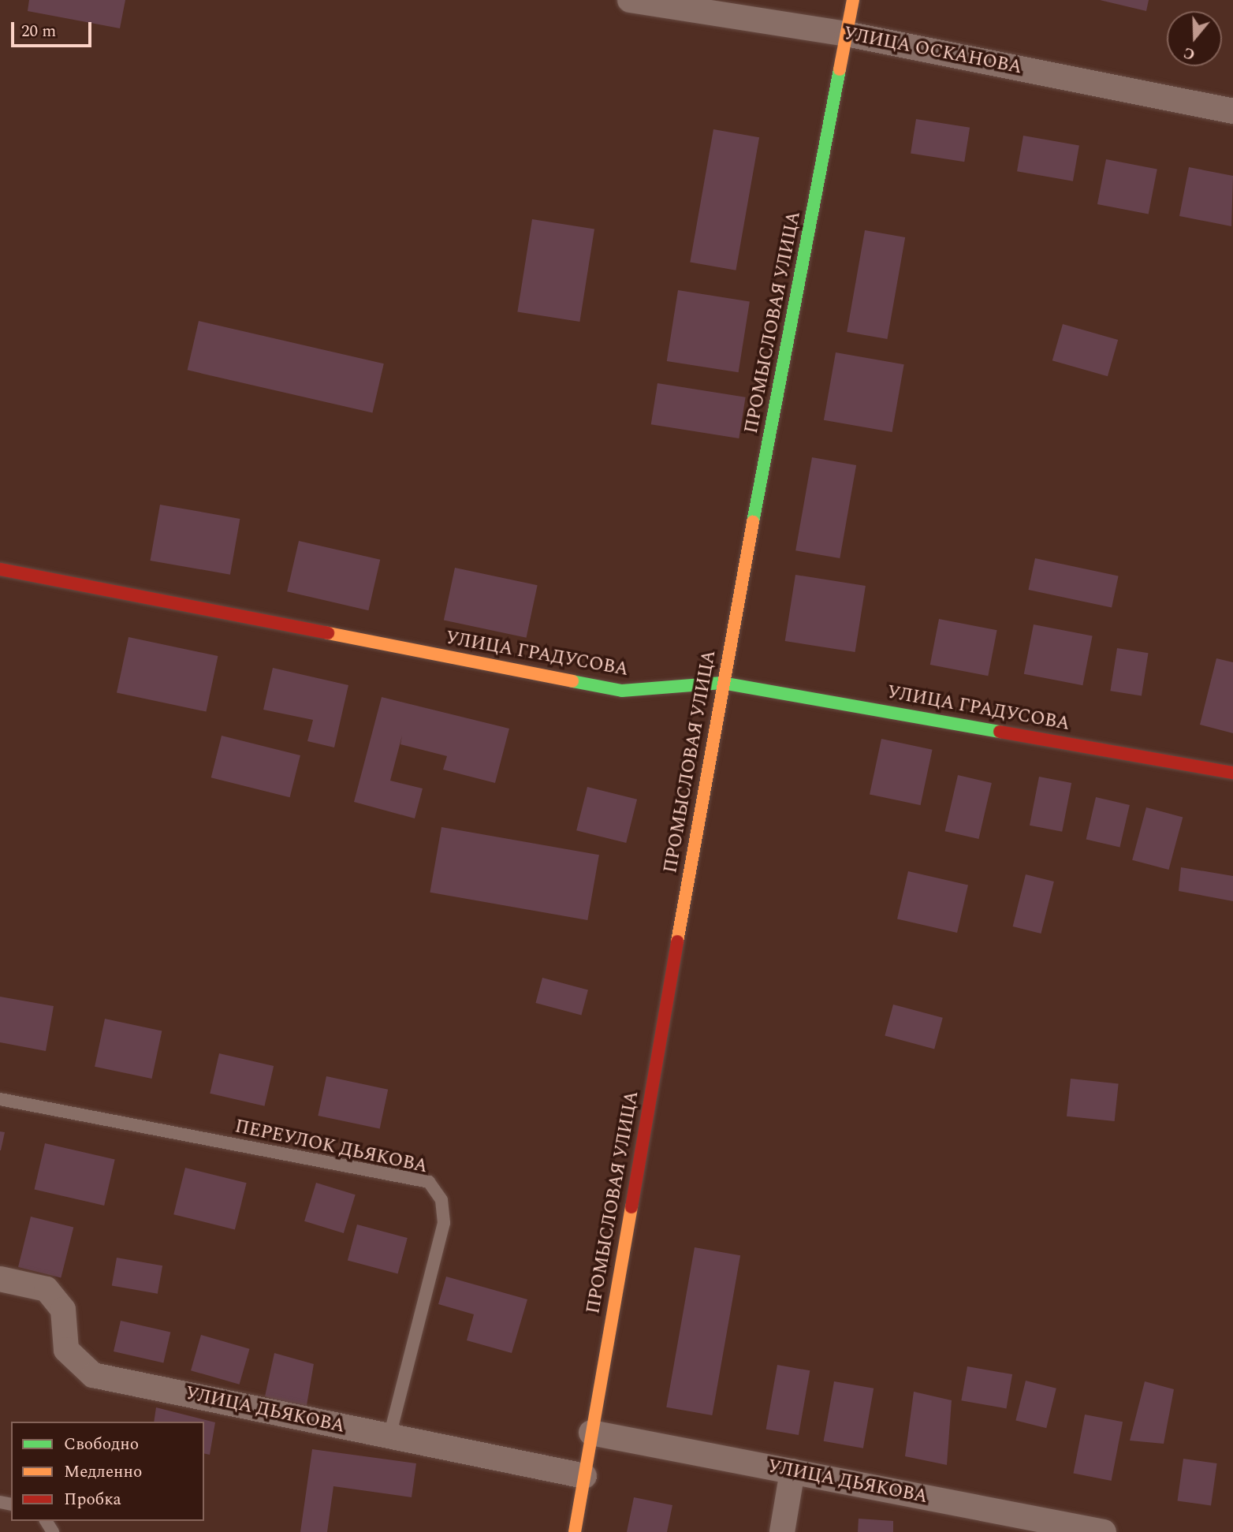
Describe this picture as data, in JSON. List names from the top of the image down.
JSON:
{
  "streets": {
    "street": [
      "УЛИЦА ОСКАНОВА",
      "ПРОМЫСЛОВАЯ УЛИЦА",
      "УЛИЦА ГРАДУСОВА",
      "УЛИЦА ДЬЯКОВА"
    ],
    "lane": ["ПЕРЕУЛОК ДЬЯКОВА"]
  },
  "crossings": [
    ["УЛИЦА ОСКАНОВА", "ПРОМЫСЛОВАЯ УЛИЦА"],
    ["ПРОМЫСЛОВАЯ УЛИЦА", "УЛИЦА ГРАДУСОВА"],
    ["ПРОМЫСЛОВАЯ УЛИЦА", "УЛИЦА ДЬЯКОВА"],
    ["ПЕРЕУЛОК ДЬЯКОВА", "УЛИЦА ДЬЯКОВА"]
  ],
  "legend": ["Свободно", "Медленно", "Пробка"],
  "scale_bar": "20 m",
  "north": "bottom"
}
